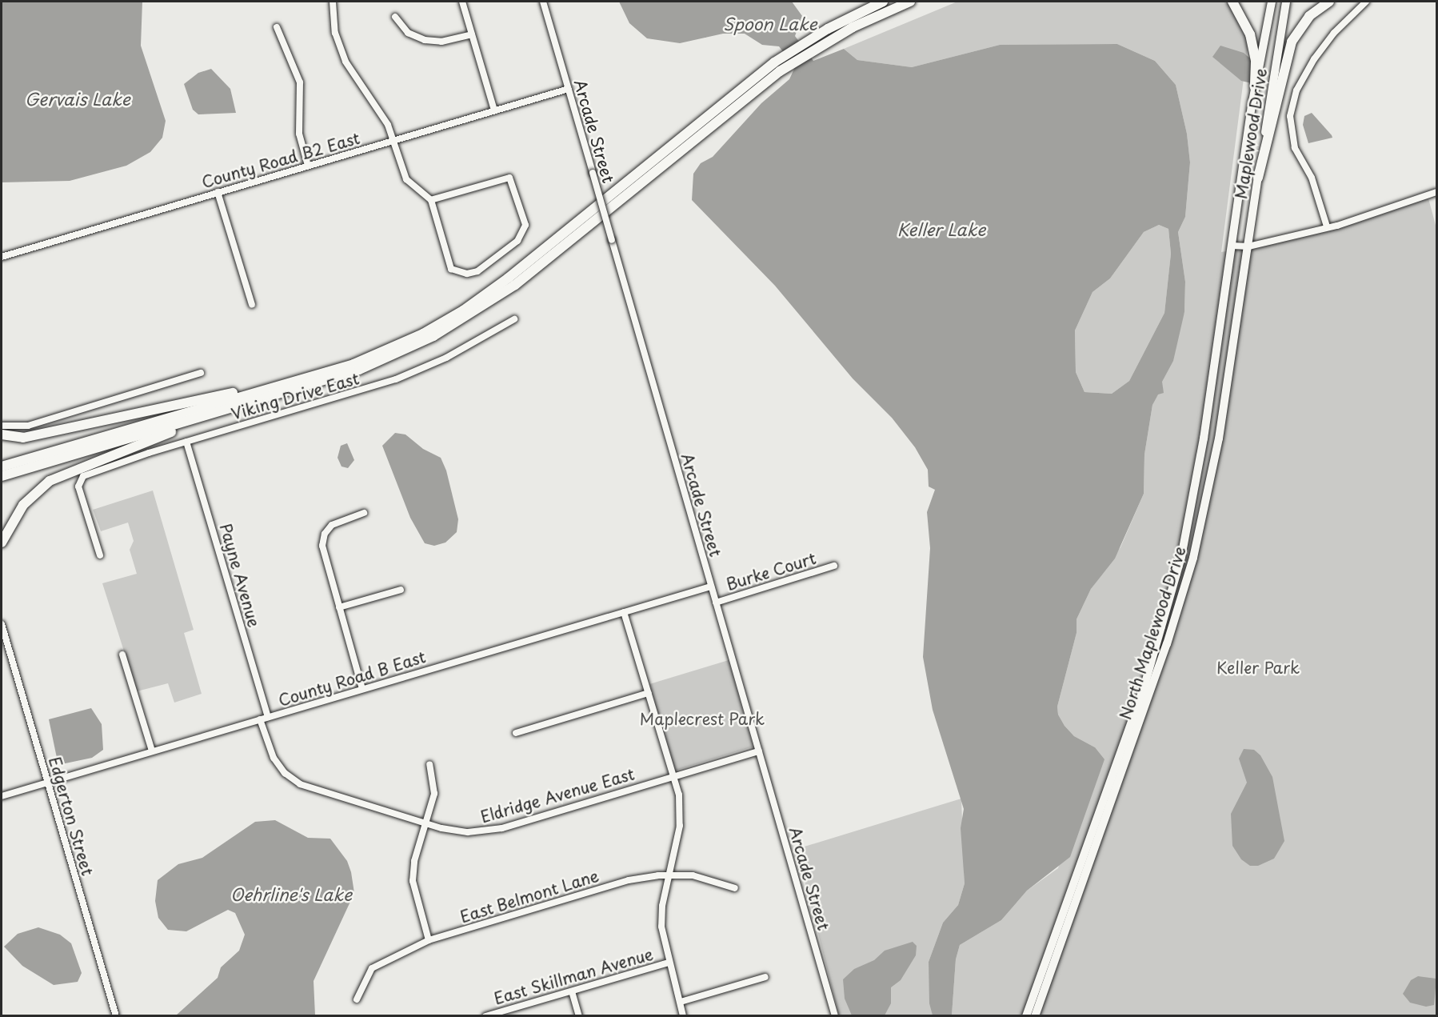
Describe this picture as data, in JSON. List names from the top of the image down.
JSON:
{
  "streets": {
    "main road": ["Maplewood Drive", "North Maplewood Drive"],
    "street": [
      "Arcade Street",
      "County Road B2 East",
      "Viking Drive East",
      "Burke Court",
      "Payne Avenue",
      "County Road B East",
      "Eldridge Avenue East",
      "Edgerton Street",
      "East Belmont Lane",
      "East Skillman Avenue"
    ]
  },
  "crossings": [
    ["Arcade Street", "County Road B2 East"],
    ["Arcade Street", "Burke Court"],
    ["Arcade Street", "County Road B East"],
    ["Arcade Street", "Eldridge Avenue East"],
    ["Maplewood Drive", "North Maplewood Drive"],
    ["Viking Drive East", "Payne Avenue"],
    ["Payne Avenue", "County Road B East"],
    ["County Road B East", "Eldridge Avenue East"],
    ["County Road B East", "Edgerton Street"]
  ],
  "water": [
    "Spoon Lake",
    "Gervais Lake",
    "Keller Lake",
    "Oehrline's Lake"
  ],
  "parks": ["Keller Park", "Maplecrest Park"]
}
